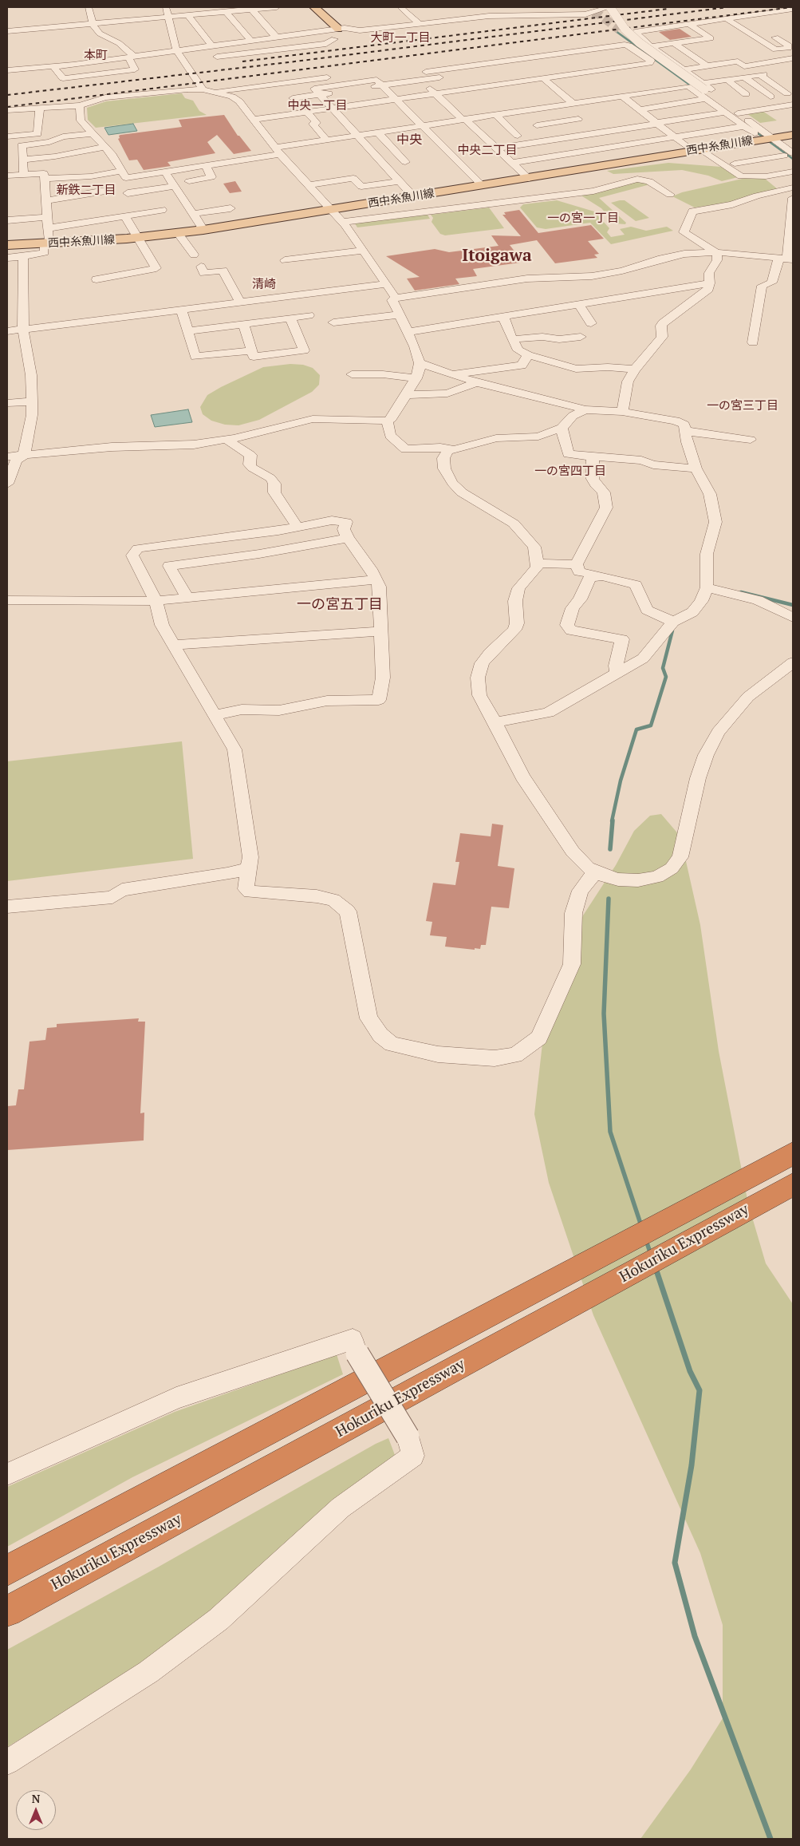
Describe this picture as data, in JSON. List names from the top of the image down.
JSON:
{
  "streets": {
    "highway": ["Hokuriku Expressway"],
    "main road": ["西中糸魚川線"]
  },
  "districts": [
    "大町一丁目",
    "本町",
    "中央一丁目",
    "中央",
    "中央二丁目",
    "新鉄二丁目",
    "一の宮一丁目",
    "Itoigawa",
    "清崎",
    "一の宮三丁目",
    "一の宮四丁目",
    "一の宮五丁目"
  ],
  "north": "top"
}
